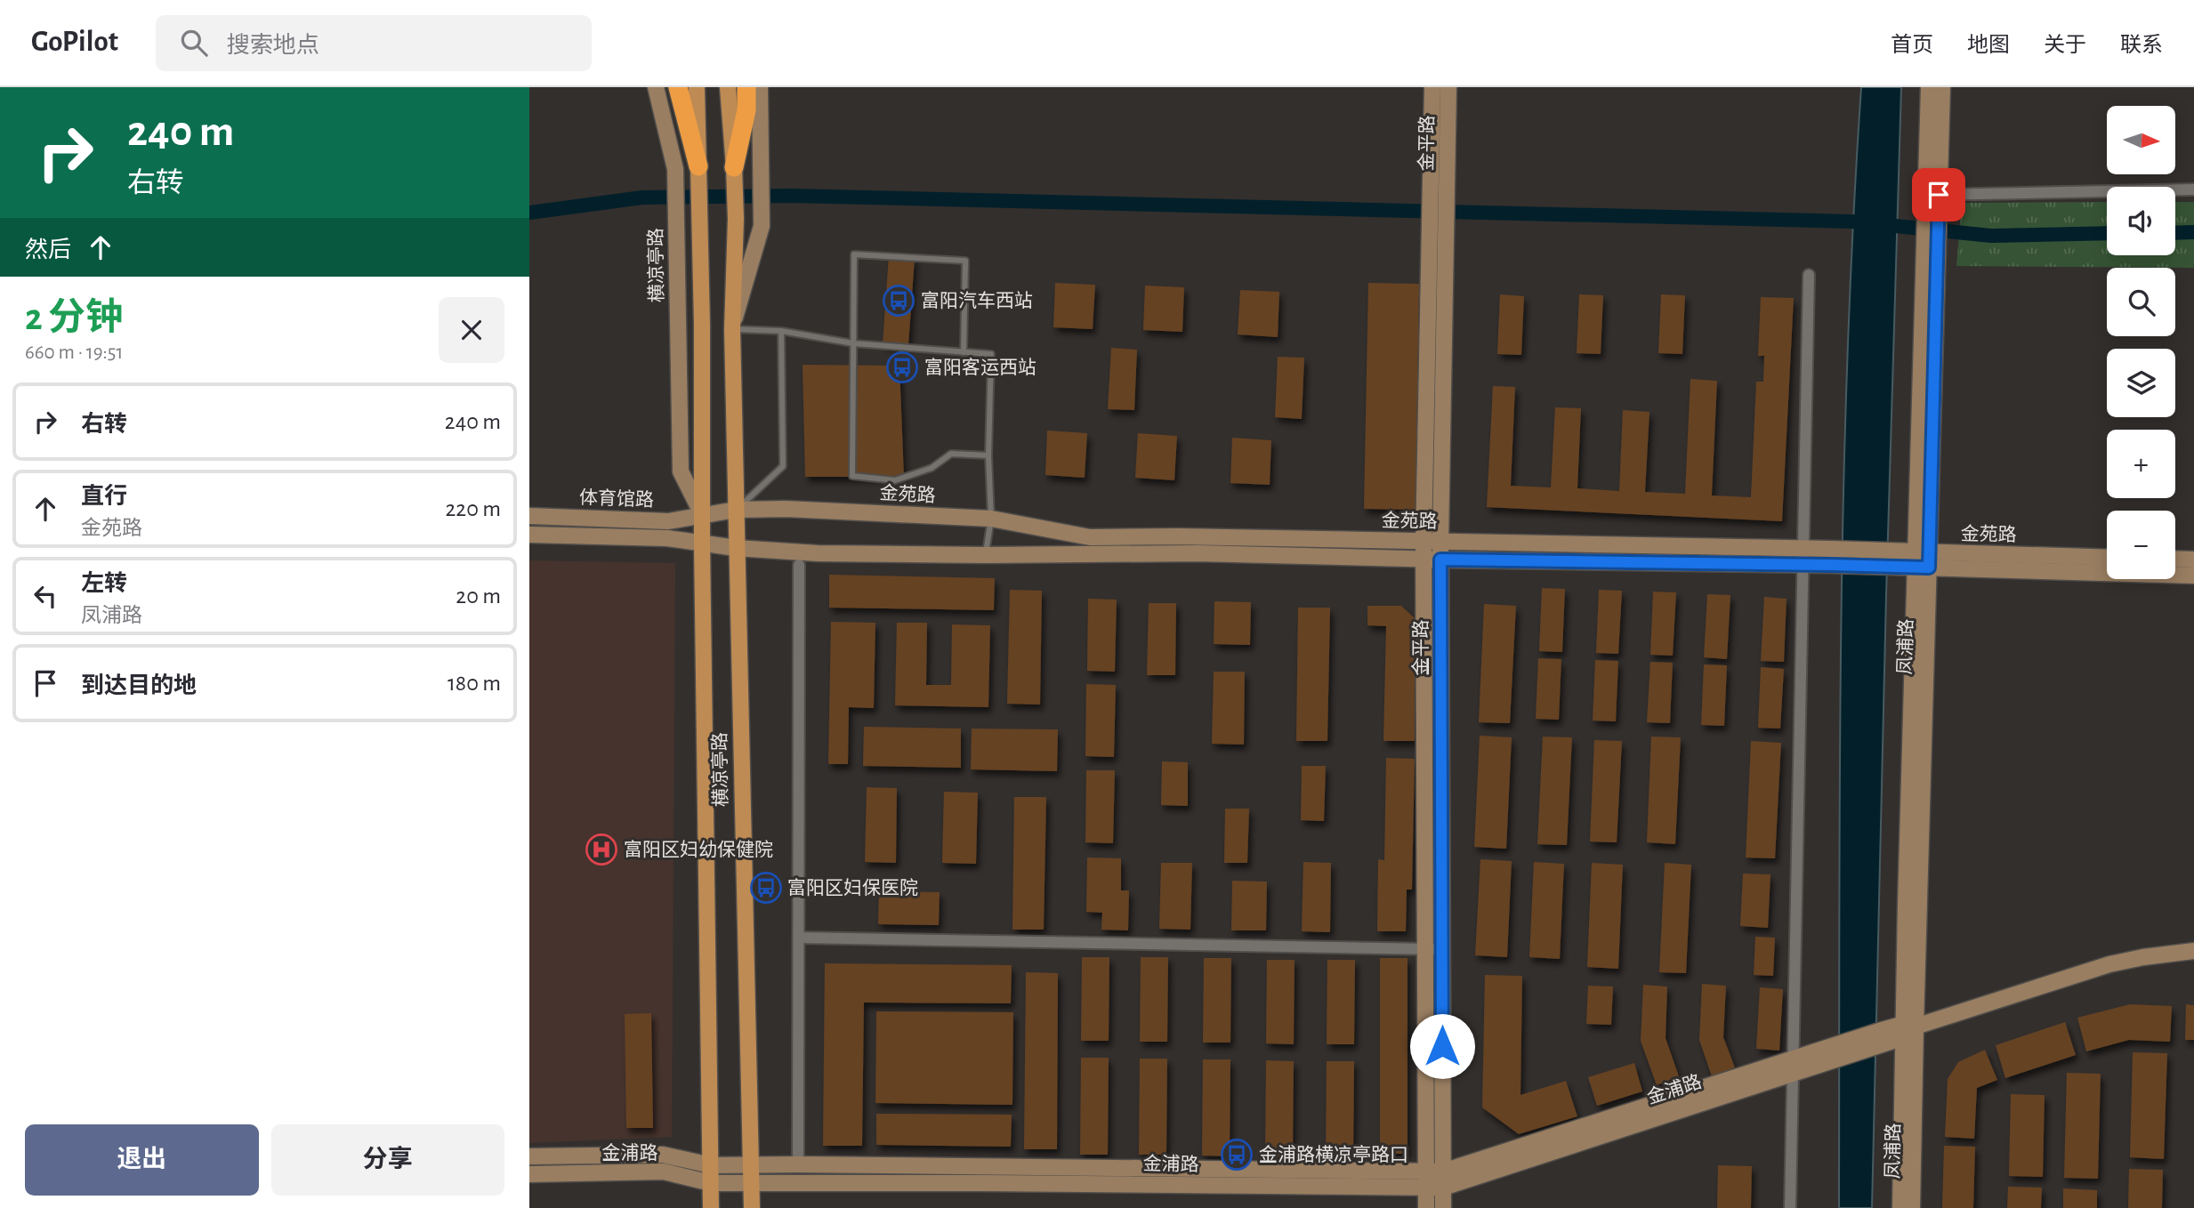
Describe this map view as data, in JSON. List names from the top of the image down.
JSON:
{
  "streets": {
    "main road": ["横凉亭路"],
    "street": [
      "金平路",
      "金苑路",
      "体育馆路",
      "凤浦路",
      "金浦路"
    ]
  },
  "crossings": [
    ["金平路", "金苑路"],
    ["金平路", "体育馆路"],
    ["金平路", "金浦路"],
    ["横凉亭路", "金苑路"],
    ["横凉亭路", "体育馆路"],
    ["横凉亭路", "金浦路"],
    ["金苑路", "体育馆路"],
    ["金苑路", "凤浦路"],
    ["凤浦路", "金浦路"]
  ],
  "places": {
    "bus stop": [
      "富阳汽车西站",
      "富阳客运西站",
      "富阳区妇保医院",
      "金浦路横凉亭路口"
    ],
    "hospital": ["富阳区妇幼保健院"]
  },
  "north": "right",
  "page": {
    "header": "GoPilot",
    "search": "搜索地点",
    "nav": [
      "首页",
      "地图",
      "关于",
      "联系"
    ],
    "turn": ["240 m", "右转"],
    "map_buttons": ["+", "−"],
    "then": "然后",
    "heading": ["2 分钟", "660 m · 19:51"],
    "list": [
      {
        "name": "右转",
        "value": "240 m"
      },
      {
        "name": "直行",
        "note": "金苑路",
        "value": "220 m"
      },
      {
        "name": "左转",
        "note": "凤浦路",
        "value": "20 m"
      },
      {
        "name": "到达目的地",
        "value": "180 m"
      }
    ],
    "buttons": ["退出", "分享"]
  }
}
